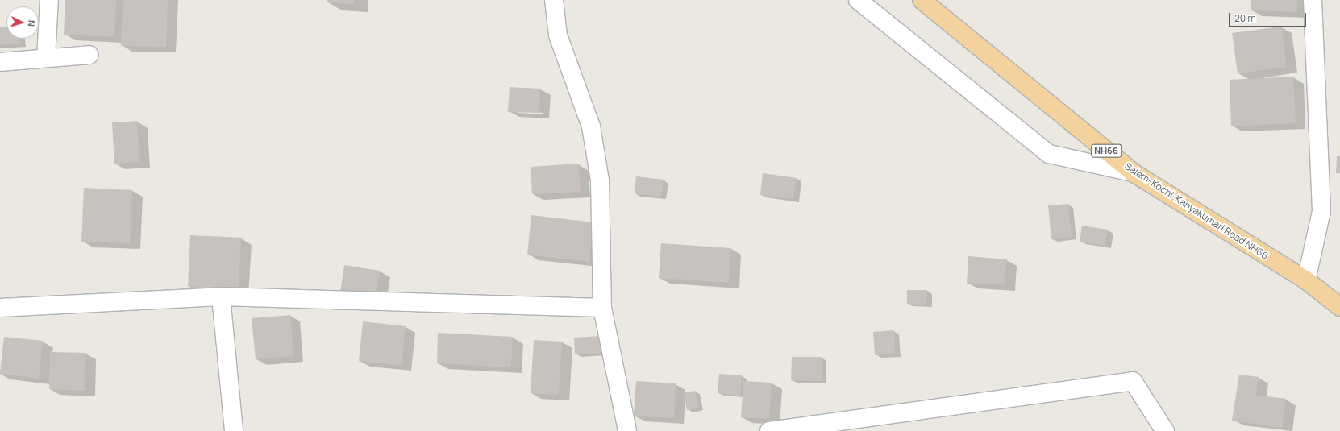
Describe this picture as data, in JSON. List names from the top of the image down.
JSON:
{
  "streets": {
    "highway": ["NH66", "Salem-Kochi-Kanyakumari Road NH66"]
  },
  "scale_bar": "20 m",
  "north": "right"
}
